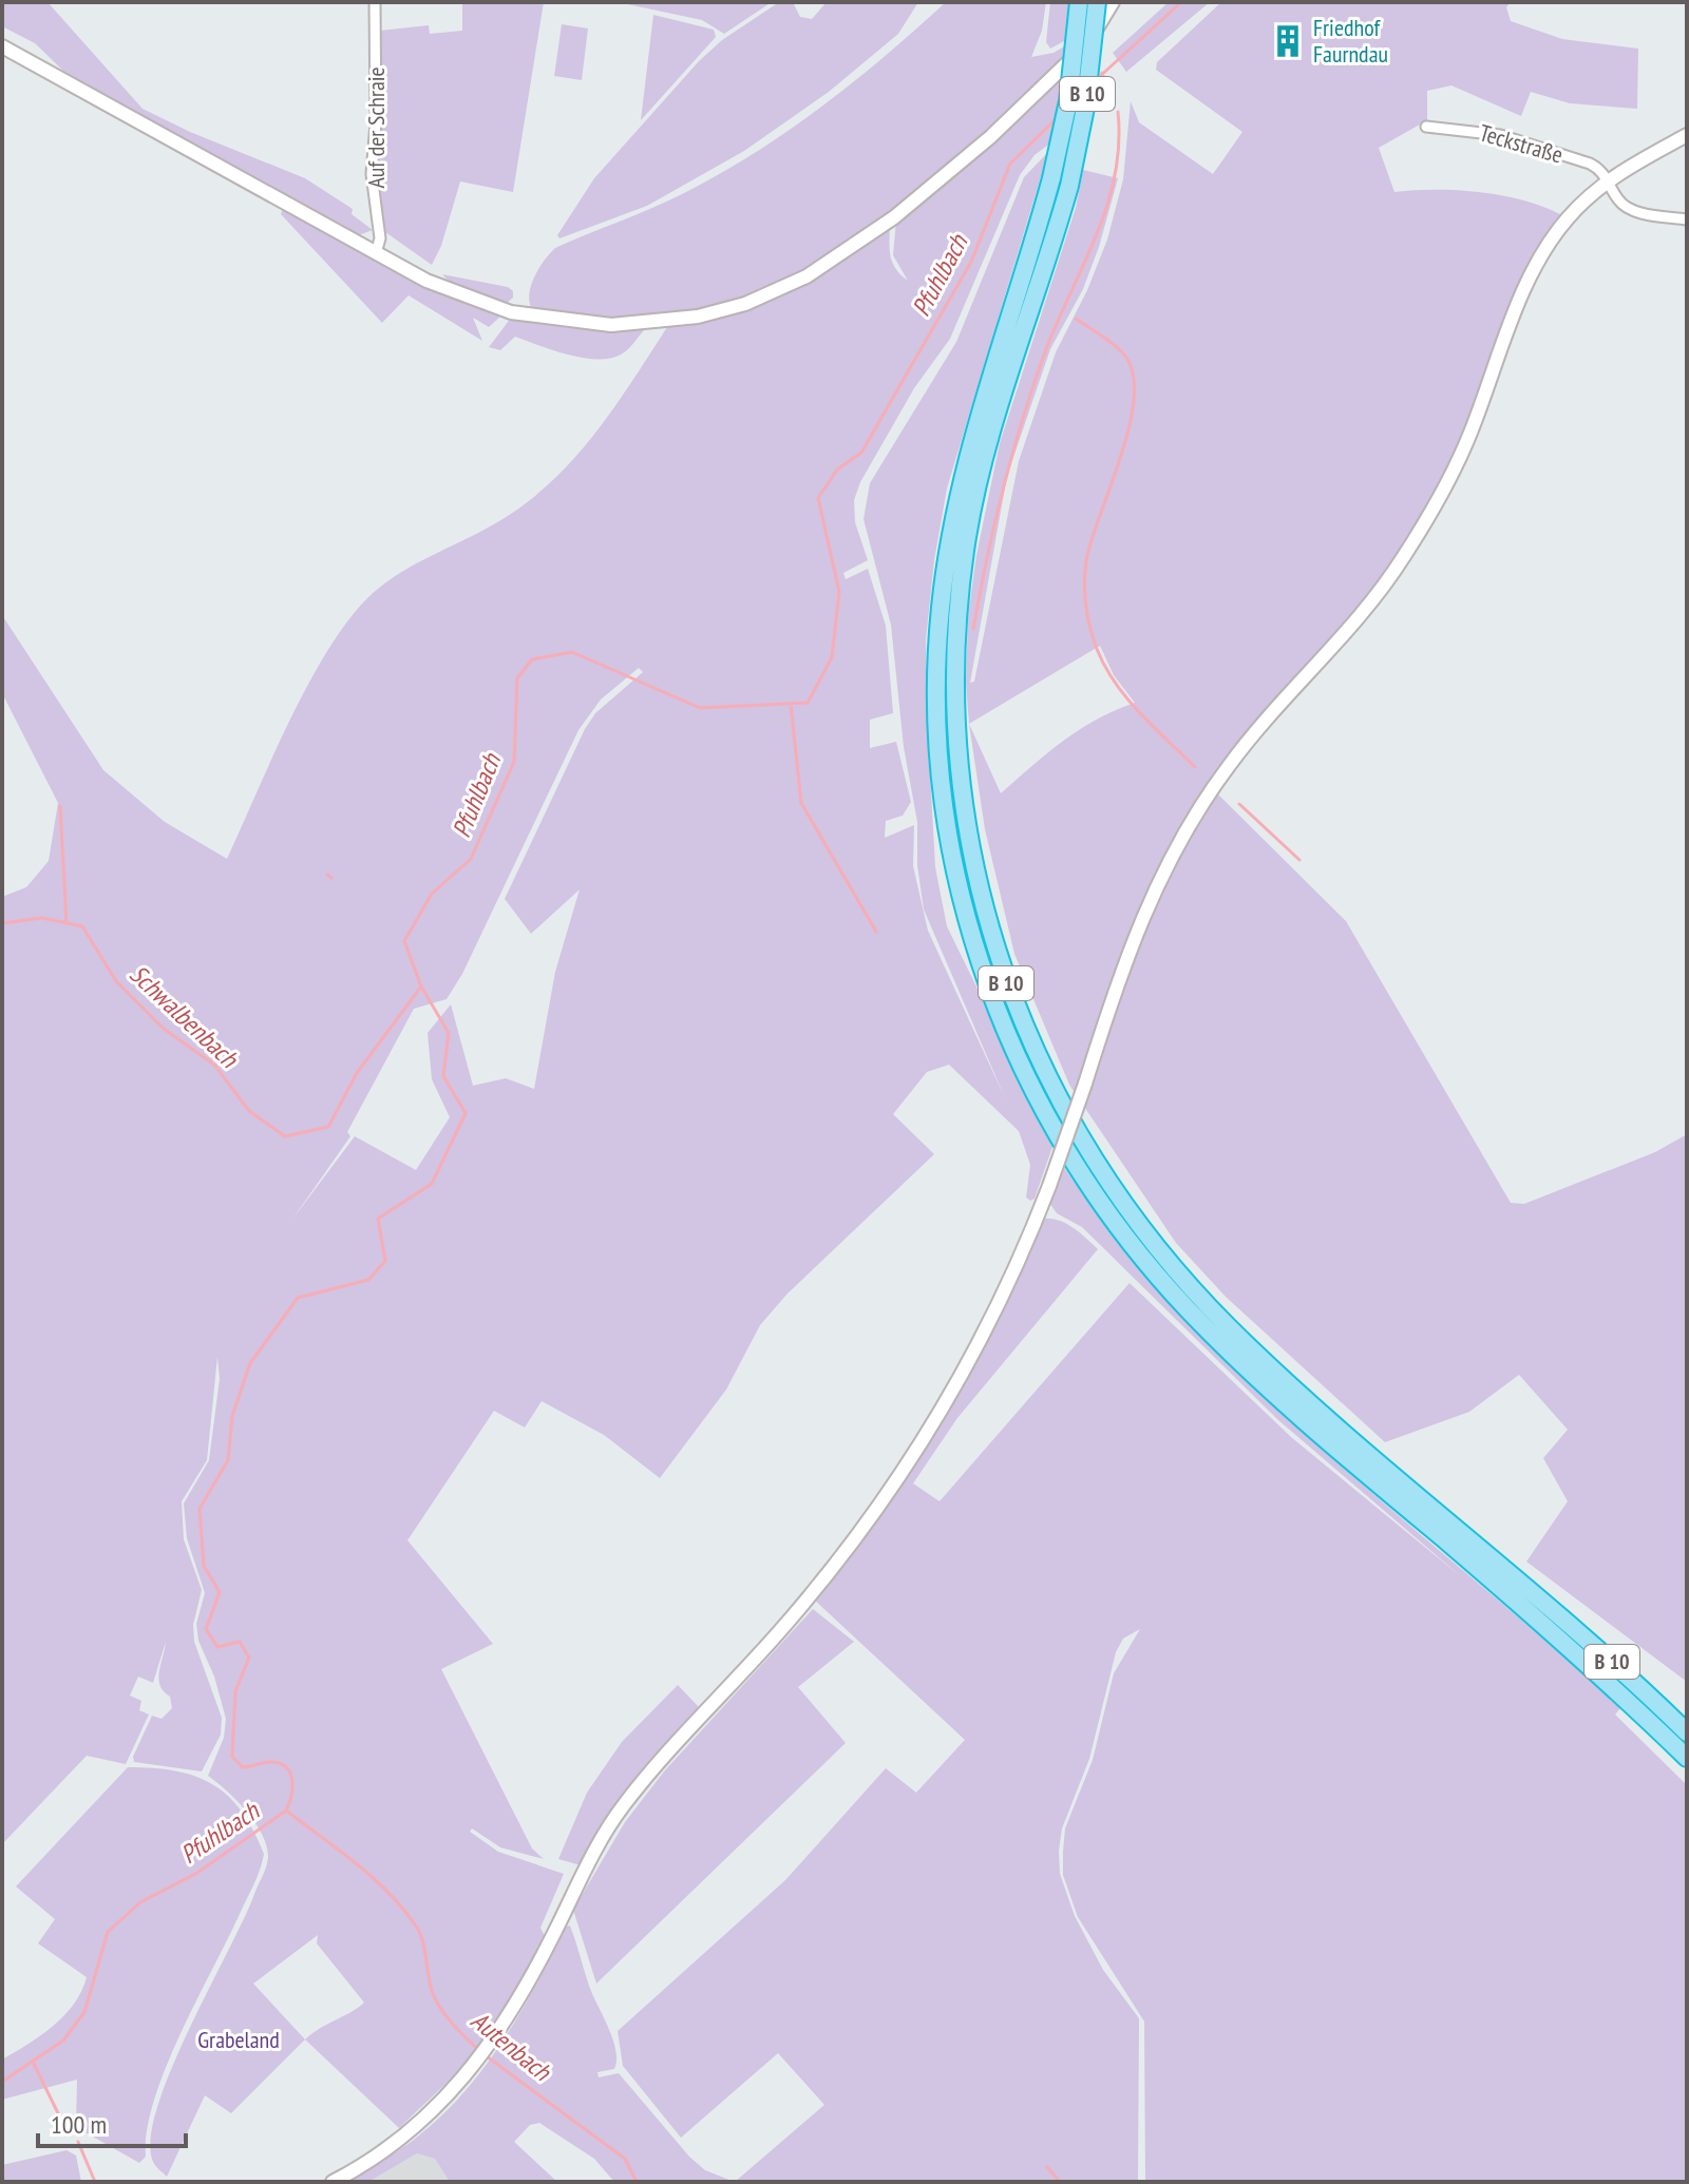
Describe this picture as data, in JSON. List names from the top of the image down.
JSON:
{
  "streets": {
    "highway": ["B 10"],
    "street": ["Auf der Schraie", "Teckstraße"]
  },
  "water": ["Pfuhlbach", "Schwalbenbach", "Autenbach"],
  "parks": ["Grabeland"],
  "places": {
    "building": ["Friedhof Faurndau"]
  },
  "scale_bar": "100 m"
}
